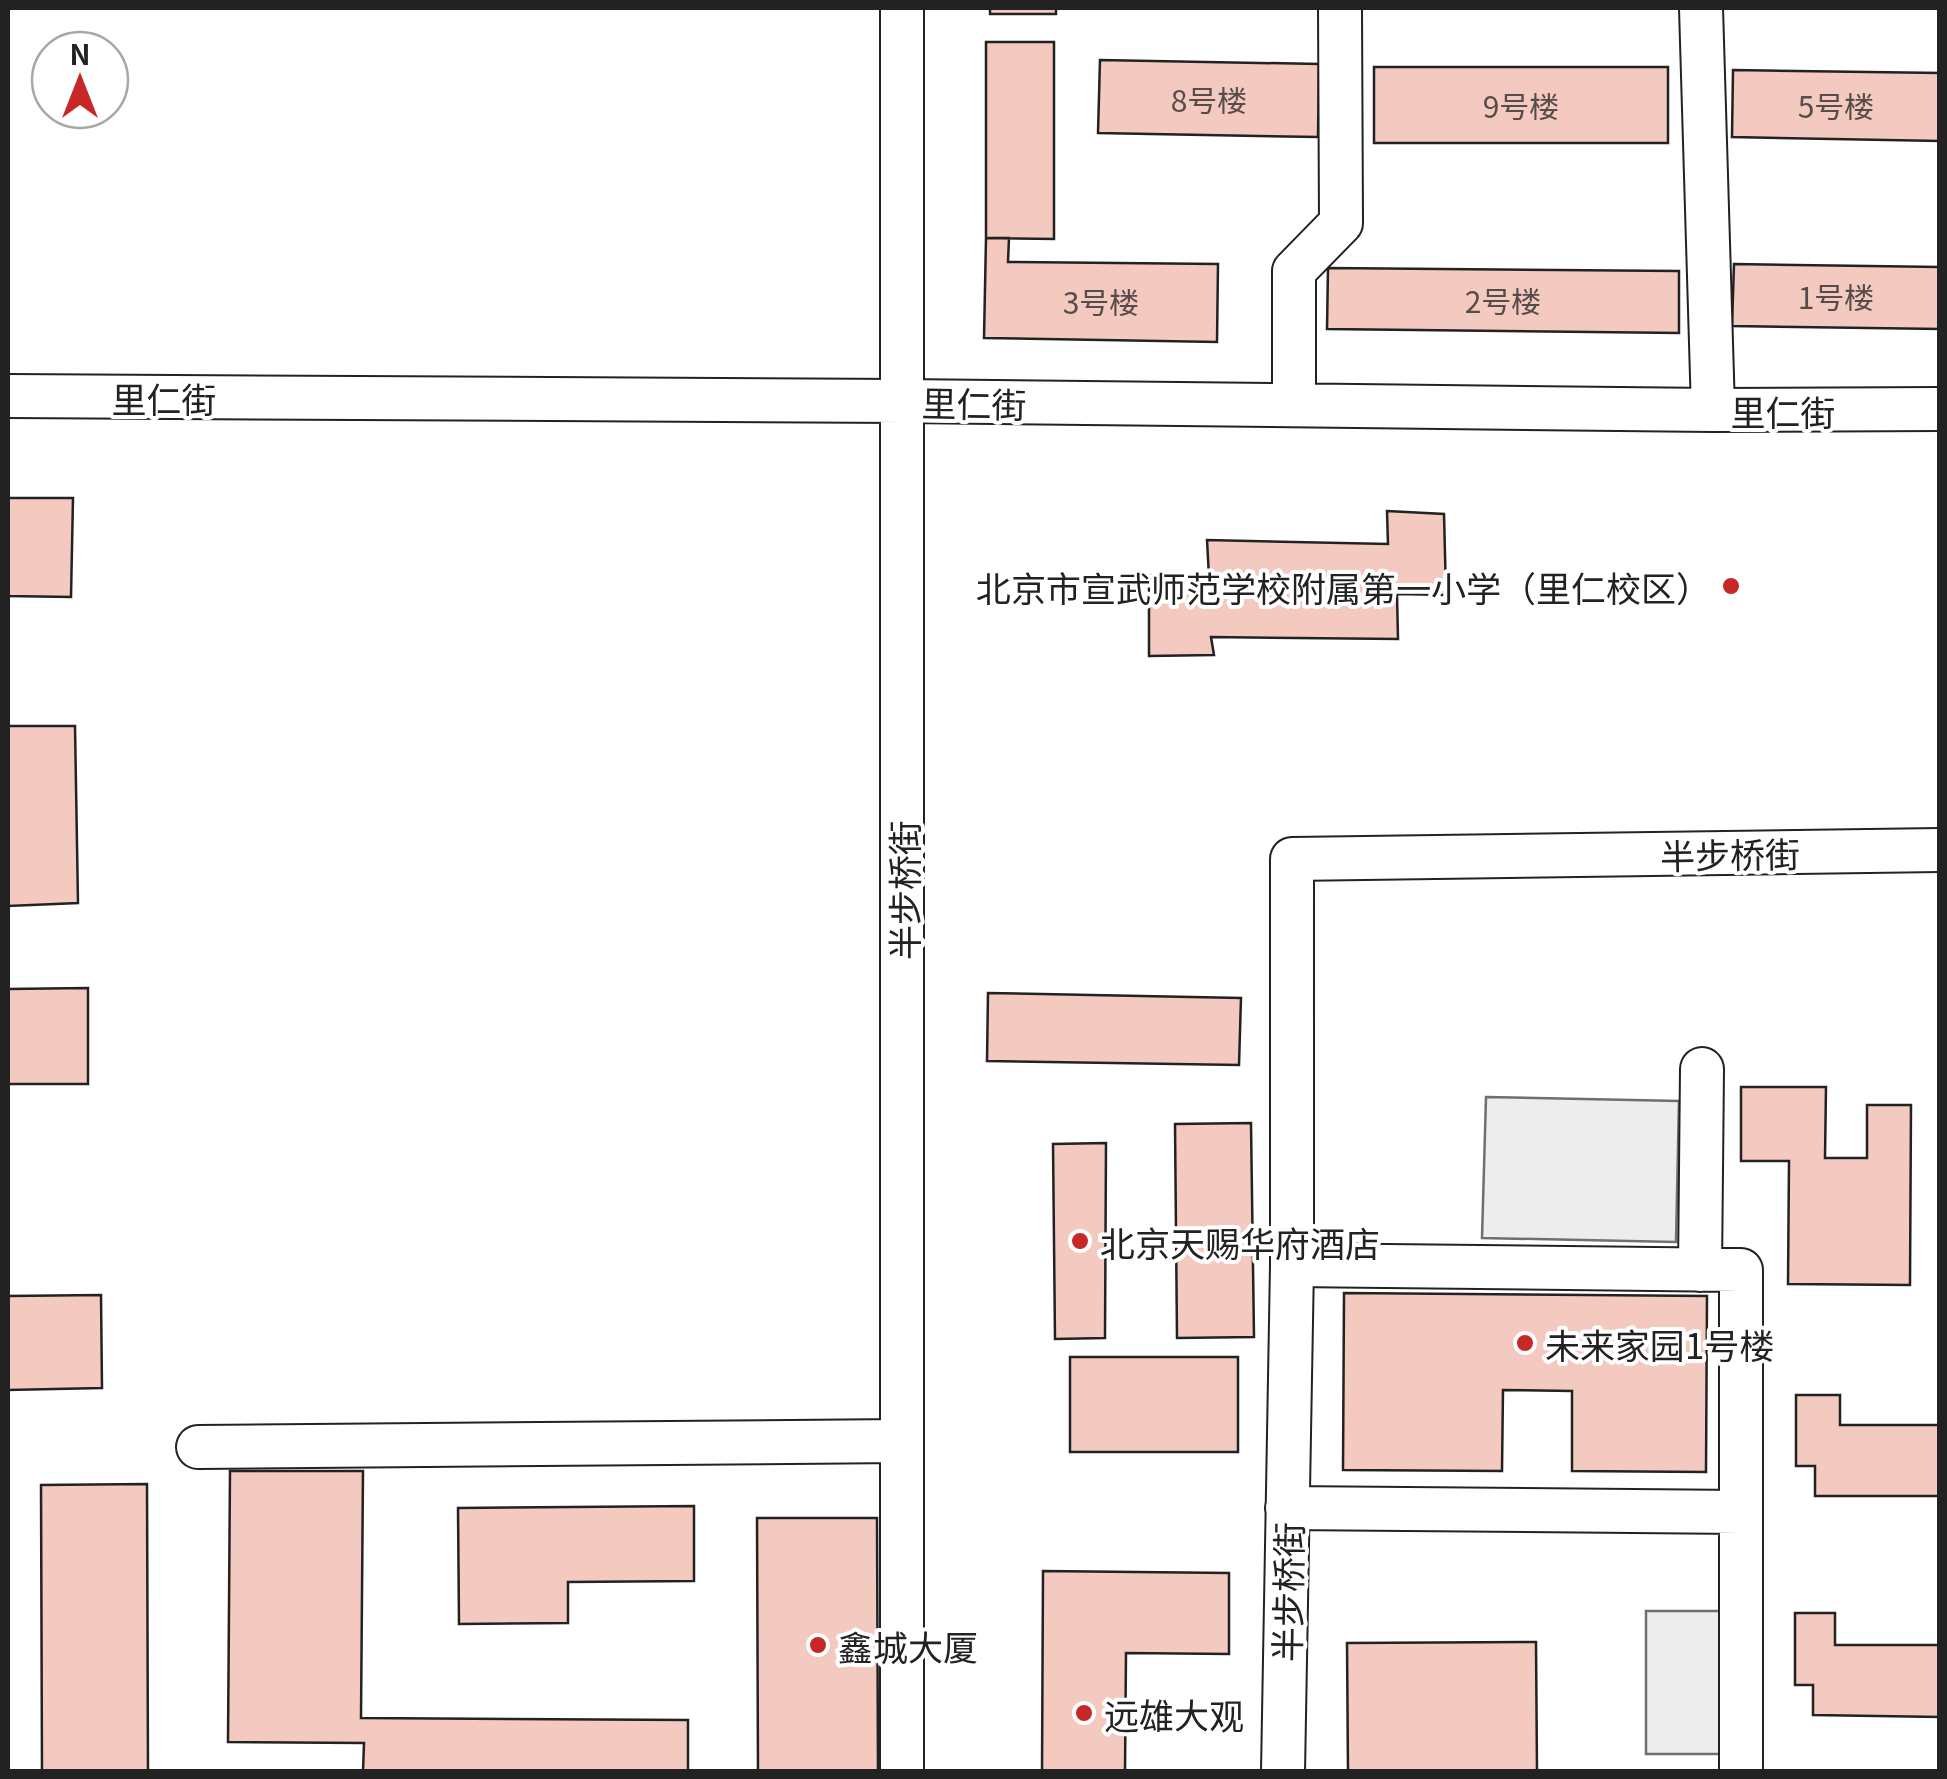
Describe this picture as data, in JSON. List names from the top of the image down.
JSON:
{
  "streets": {
    "street": ["里仁街", "半步桥街"]
  },
  "crossings": [
    ["里仁街", "半步桥街"]
  ],
  "places": [
    "北京市宣武师范学校附属第一小学（里仁校区）",
    "北京天赐华府酒店",
    "未来家园1号楼",
    "鑫城大厦",
    "远雄大观"
  ],
  "house_numbers": [
    "8号楼",
    "9号楼",
    "5号楼",
    "1号楼",
    "2号楼",
    "3号楼"
  ],
  "north": "top"
}
